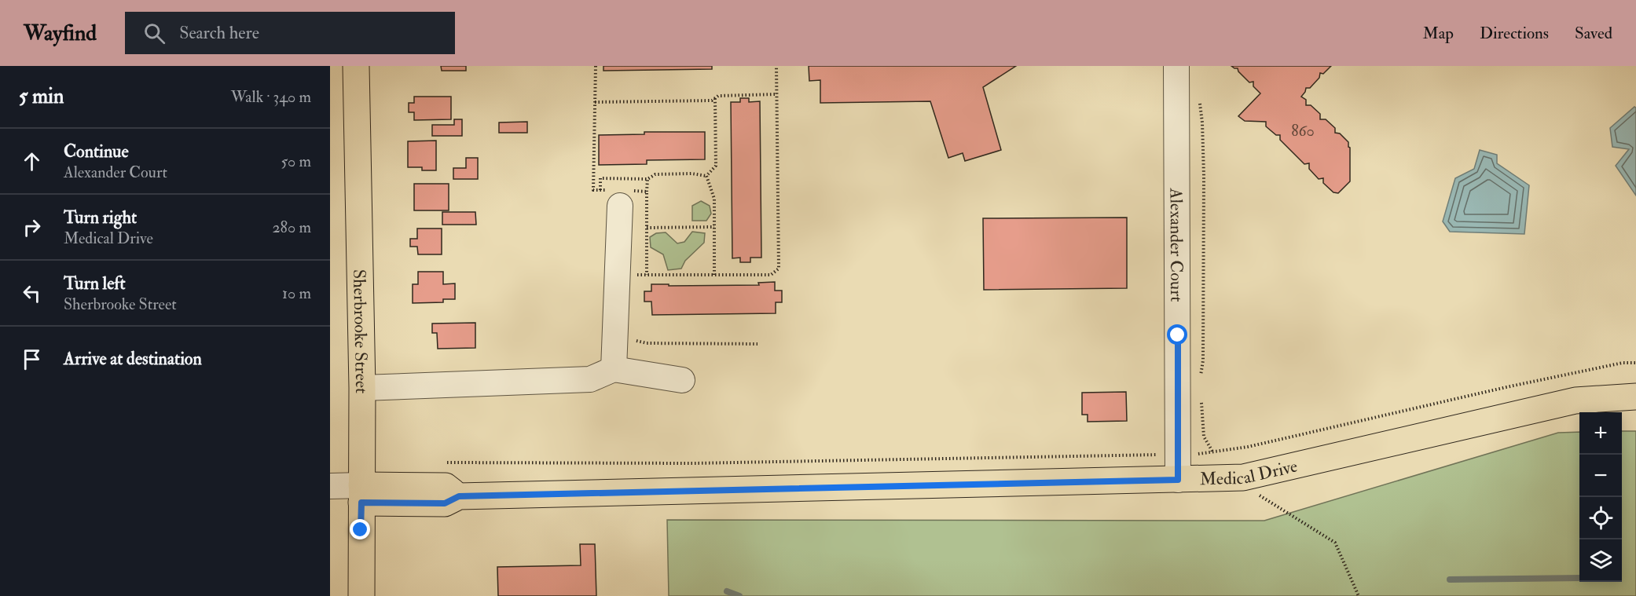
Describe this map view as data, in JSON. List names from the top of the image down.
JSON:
{
  "streets": {
    "main road": ["Sherbrooke Street", "Medical Drive"],
    "street": ["Alexander Court"]
  },
  "crossings": [
    ["Alexander Court", "Medical Drive"],
    ["Sherbrooke Street", "Medical Drive"]
  ],
  "house_numbers": ["860"],
  "page": {
    "header": "Wayfind",
    "search": "Search here",
    "nav": ["Map", "Directions", "Saved"],
    "heading": ["5 min", "Walk · 340 m"],
    "list": [
      ["Continue", "Alexander Court", "50 m"],
      ["Turn right", "Medical Drive", "280 m"],
      ["Turn left", "Sherbrooke Street", "10 m"],
      "Arrive at destination"
    ],
    "map_buttons": ["+", "−"]
  }
}
